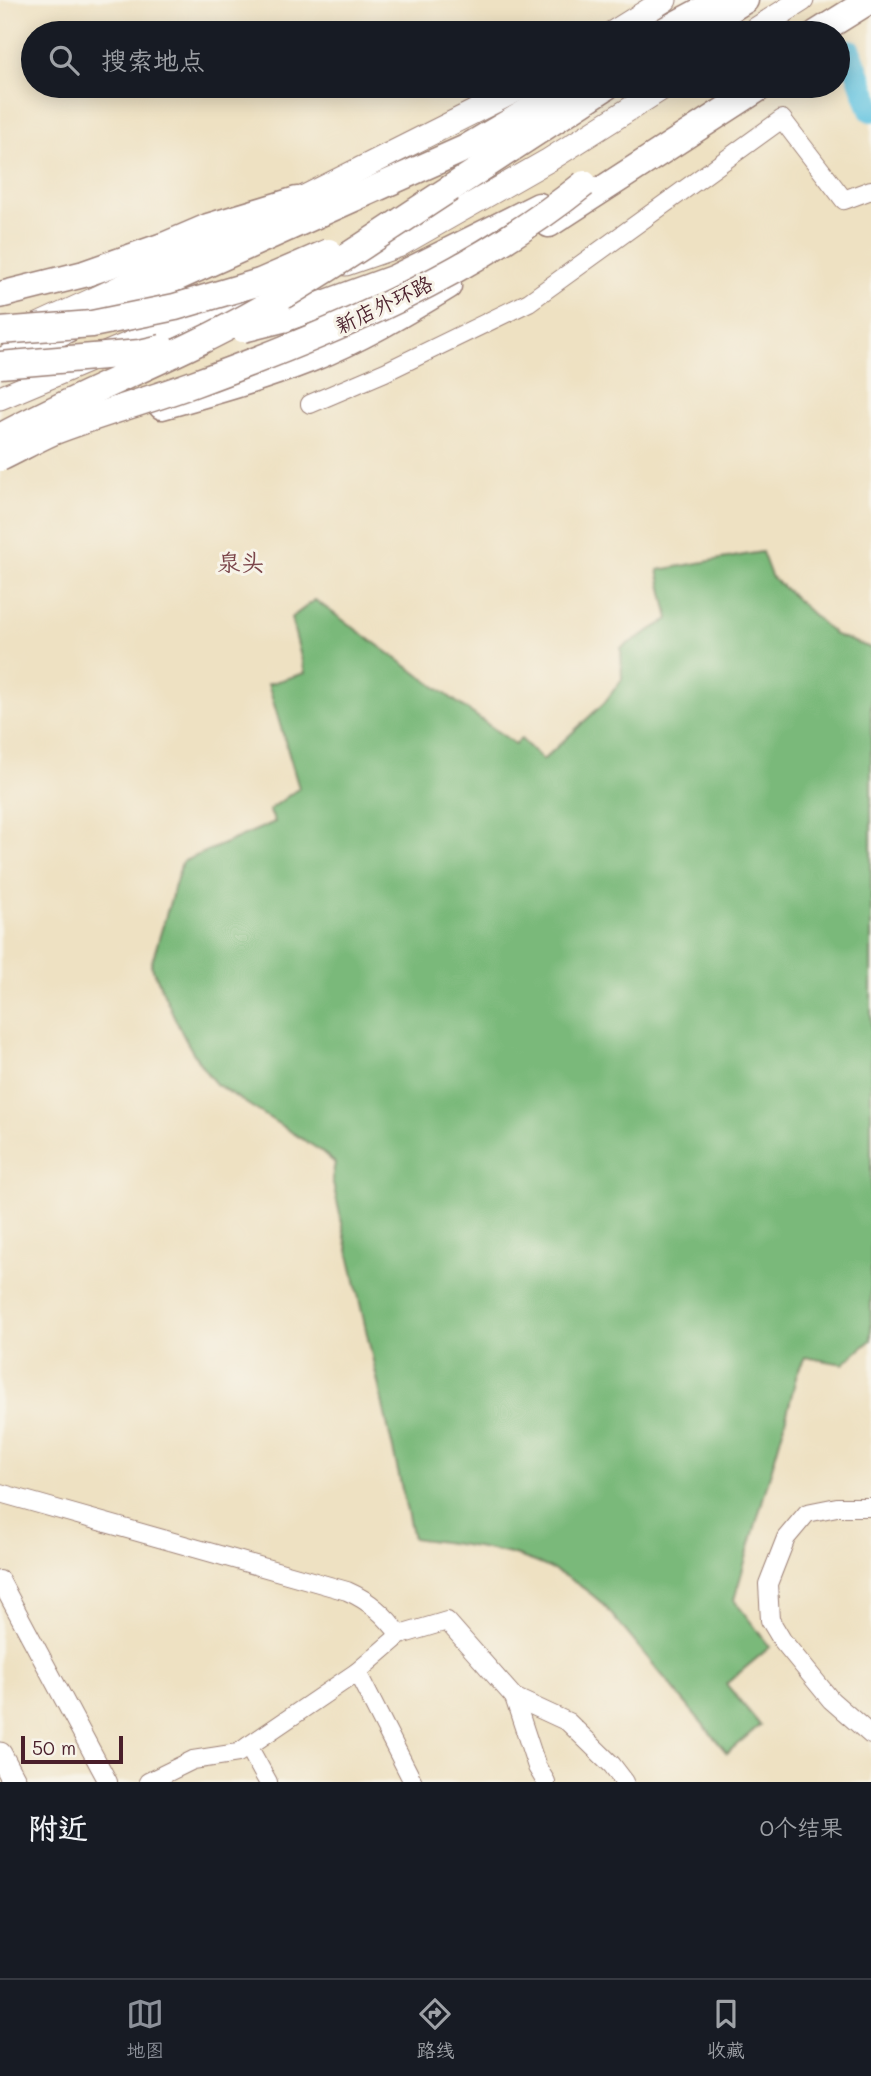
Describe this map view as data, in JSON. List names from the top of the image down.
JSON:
{
  "streets": {
    "highway": ["新店外环路"]
  },
  "districts": ["泉头"],
  "scale_bar": "50 m",
  "page": {
    "search": "搜索地点",
    "scale": "50 m",
    "heading": ["附近", "0个结果"],
    "nav": ["地图", "路线", "收藏"]
  }
}
